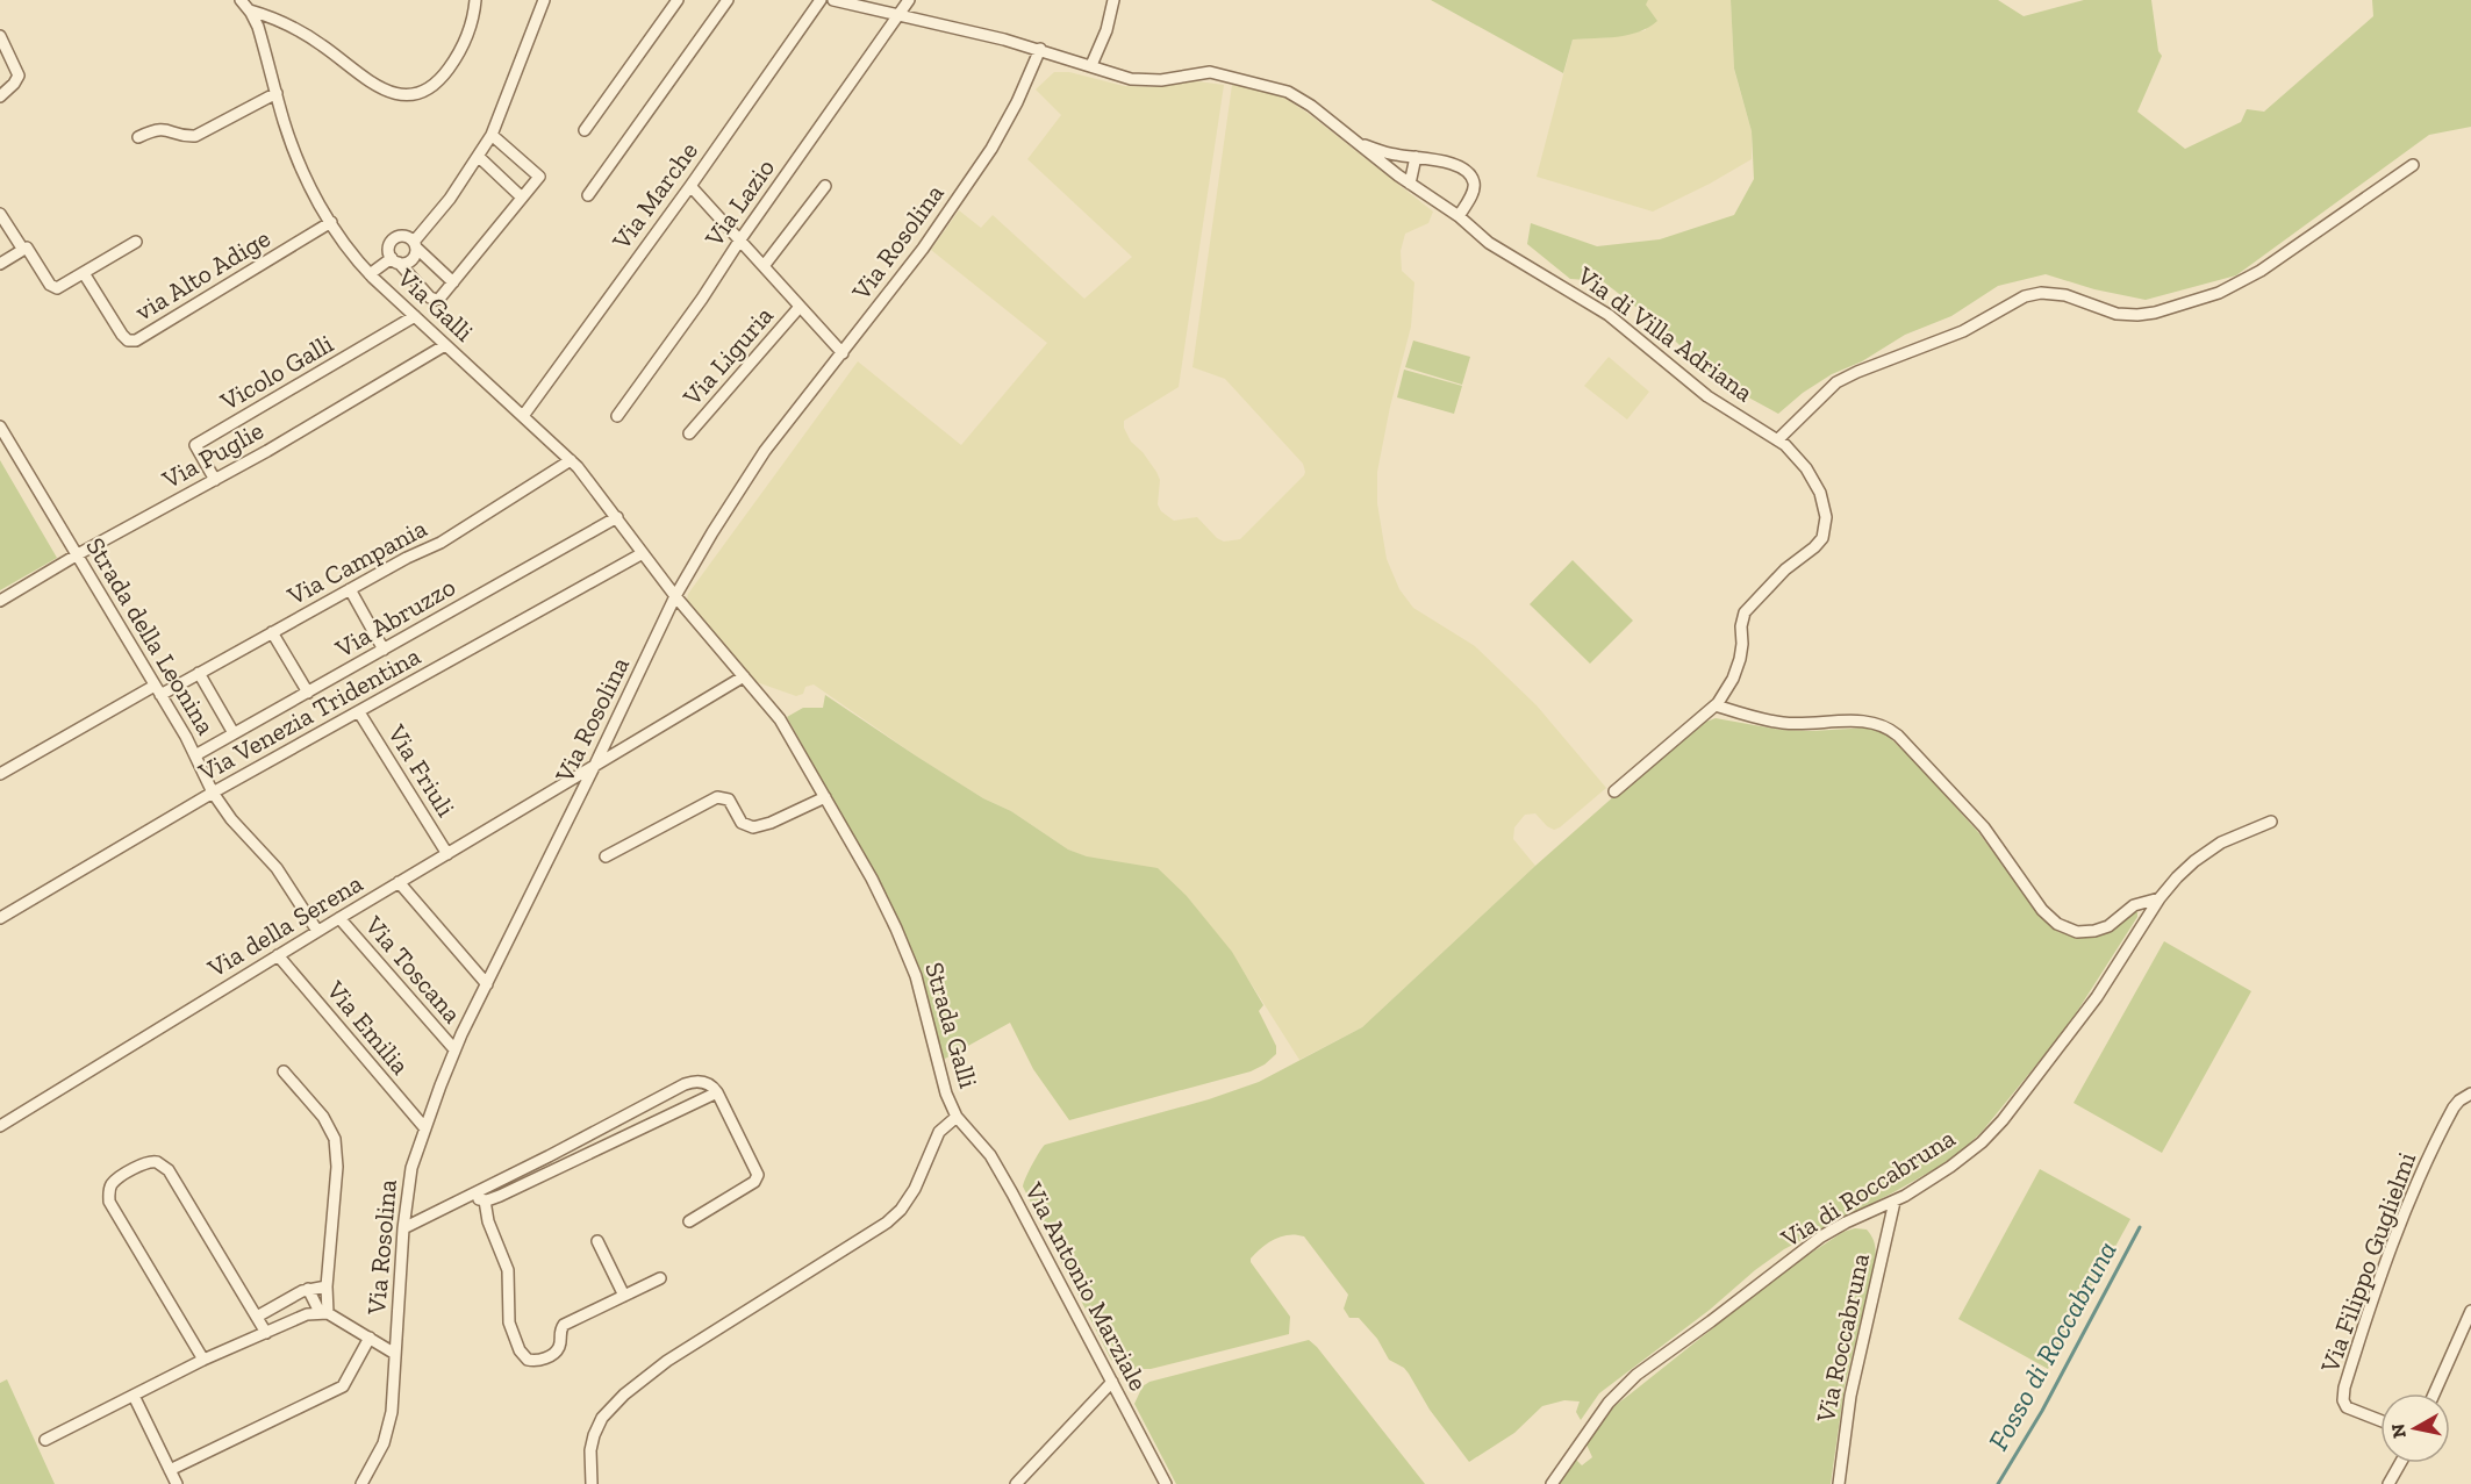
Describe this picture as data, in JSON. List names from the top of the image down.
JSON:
{
  "streets": {
    "street": [
      "Via Marche",
      "Via Lazio",
      "Via Rosolina",
      "via Alto Adige",
      "Via Galli",
      "Via di Villa Adriana",
      "Via Liguria",
      "Vicolo Galli",
      "Via Puglie",
      "Via Campania",
      "Via Abruzzo",
      "Strada della Leonina",
      "Via Venezia Tridentina",
      "Via Friuli",
      "Via della Serena",
      "Via Toscana",
      "Strada Galli",
      "Via Emilia",
      "Via di Roccabruna",
      "Via Filippo Guglielmi",
      "Via Antonio Marziale",
      "Via Roccabruna"
    ]
  },
  "crossings": [
    ["Via Marche", "Via Galli"],
    ["Via Lazio", "Via di Villa Adriana"],
    ["Via Rosolina", "Via Galli"],
    ["Via Rosolina", "Via di Villa Adriana"],
    ["Via Rosolina", "Via della Serena"],
    ["Via Rosolina", "Via Toscana"],
    ["Via Rosolina", "Strada Galli"],
    ["Via Rosolina", "Via Emilia"],
    ["via Alto Adige", "Via Galli"],
    ["Via Galli", "Vicolo Galli"],
    ["Via Galli", "Via Puglie"],
    ["Via Galli", "Via Campania"],
    ["Via Galli", "Via Abruzzo"],
    ["Via Galli", "Via Venezia Tridentina"],
    ["Via Galli", "Strada Galli"],
    ["Vicolo Galli", "Via Puglie"],
    ["Via Puglie", "Strada della Leonina"],
    ["Via Campania", "Strada della Leonina"],
    ["Via Abruzzo", "Strada della Leonina"],
    ["Strada della Leonina", "Via Venezia Tridentina"],
    ["Strada della Leonina", "Via della Serena"],
    ["Via Venezia Tridentina", "Via Friuli"],
    ["Via Friuli", "Via della Serena"],
    ["Via della Serena", "Via Toscana"],
    ["Via della Serena", "Strada Galli"],
    ["Via della Serena", "Via Emilia"],
    ["Strada Galli", "Via Antonio Marziale"],
    ["Via di Roccabruna", "Via Roccabruna"]
  ],
  "water": ["Fosso di Roccabruna"],
  "north": "left"
}
